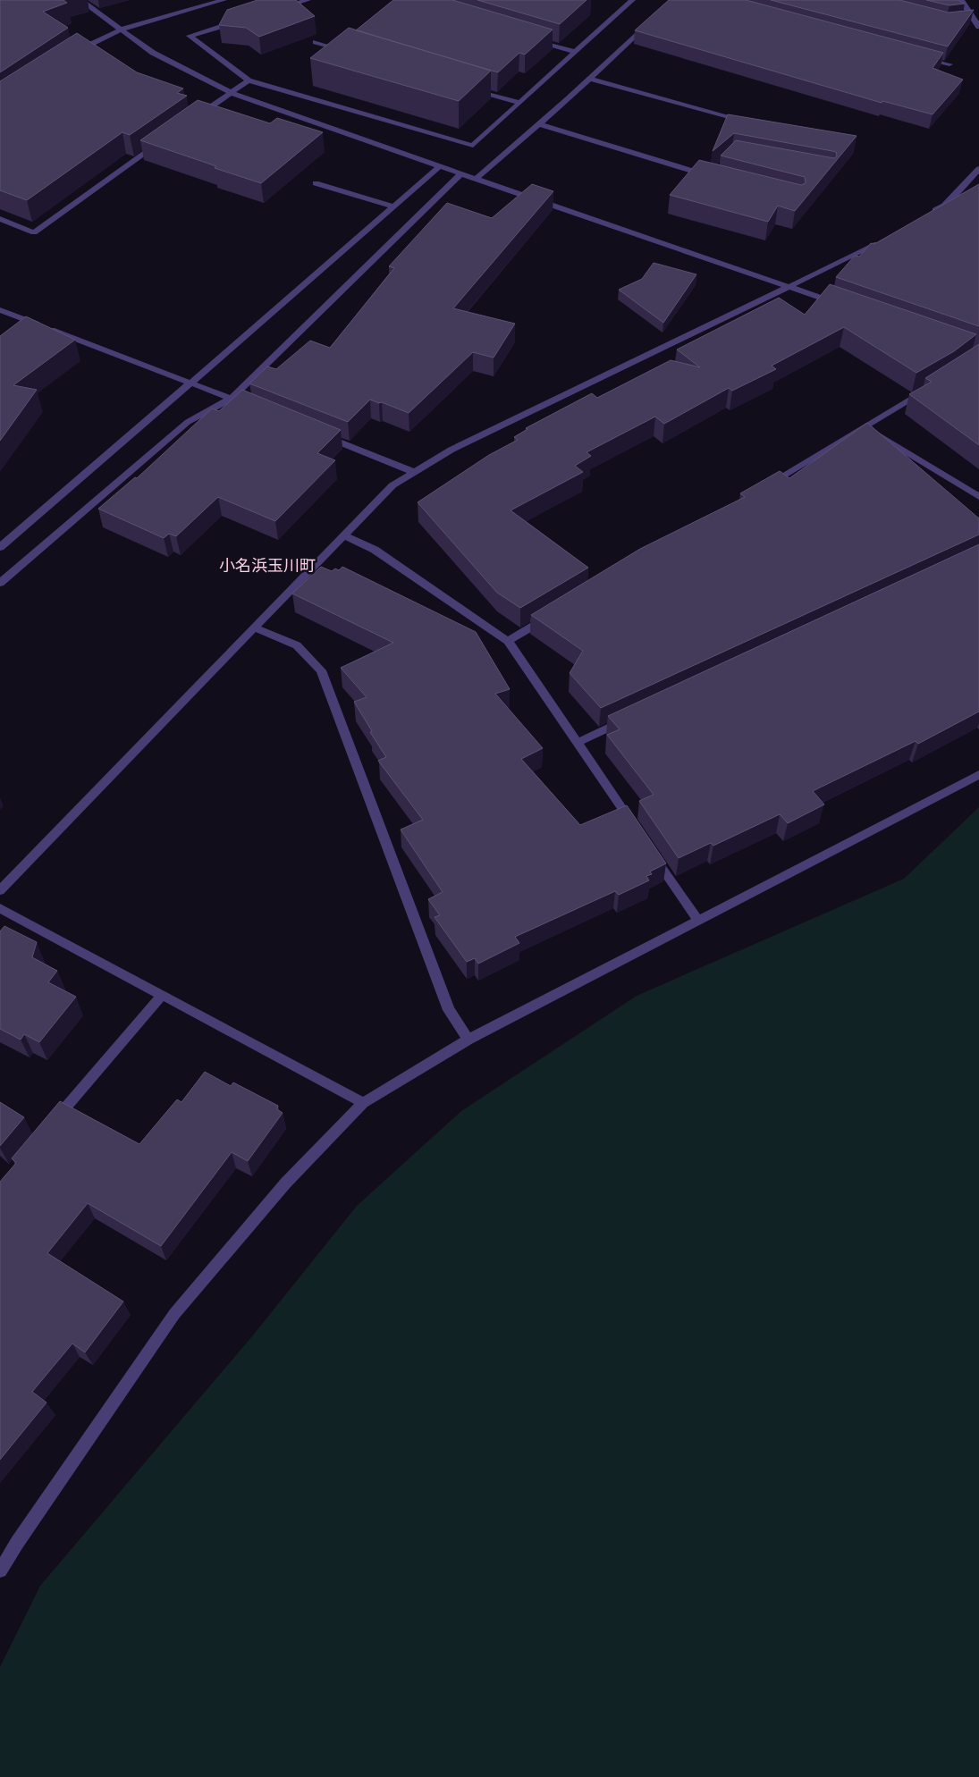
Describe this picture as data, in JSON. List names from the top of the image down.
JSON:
{
  "districts": ["小名浜玉川町"]
}
